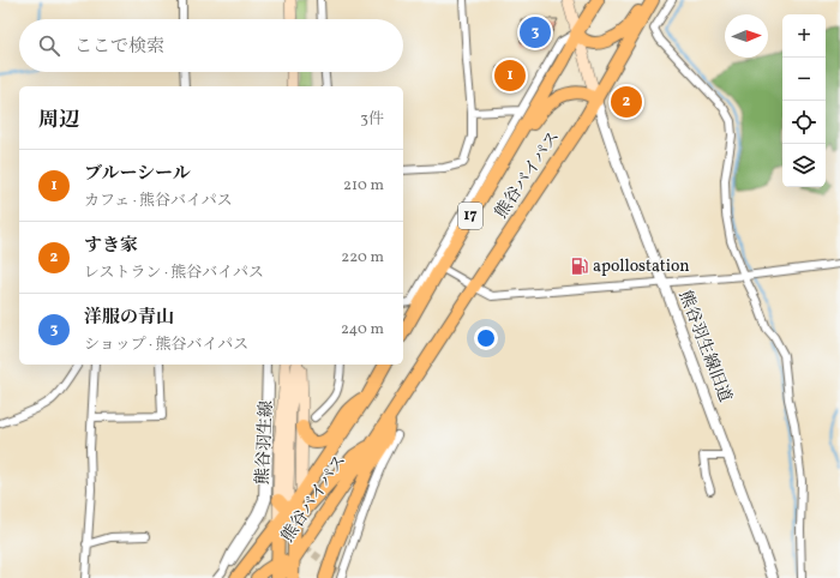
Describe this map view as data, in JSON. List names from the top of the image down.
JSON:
{
  "streets": {
    "highway": ["熊谷バイパス", "17"],
    "main road": ["熊谷羽生線"],
    "street": ["熊谷羽生線旧道"]
  },
  "crossings": [
    ["熊谷バイパス", "熊谷羽生線旧道"],
    ["熊谷バイパス", "熊谷羽生線"]
  ],
  "places": {
    "fuel station": ["apollostation"]
  },
  "north": "right",
  "page": {
    "map_buttons": ["+", "−"],
    "pins": ["3", "1", "2"],
    "search": "ここで検索",
    "heading": ["周辺", "3件"],
    "list": [
      {
        "mark": "1",
        "name": "ブルーシール",
        "note": "カフェ · 熊谷バイパス",
        "value": "210 m"
      },
      {
        "mark": "2",
        "name": "すき家",
        "note": "レストラン · 熊谷バイパス",
        "value": "220 m"
      },
      {
        "mark": "3",
        "name": "洋服の青山",
        "note": "ショップ · 熊谷バイパス",
        "value": "240 m"
      }
    ]
  }
}
